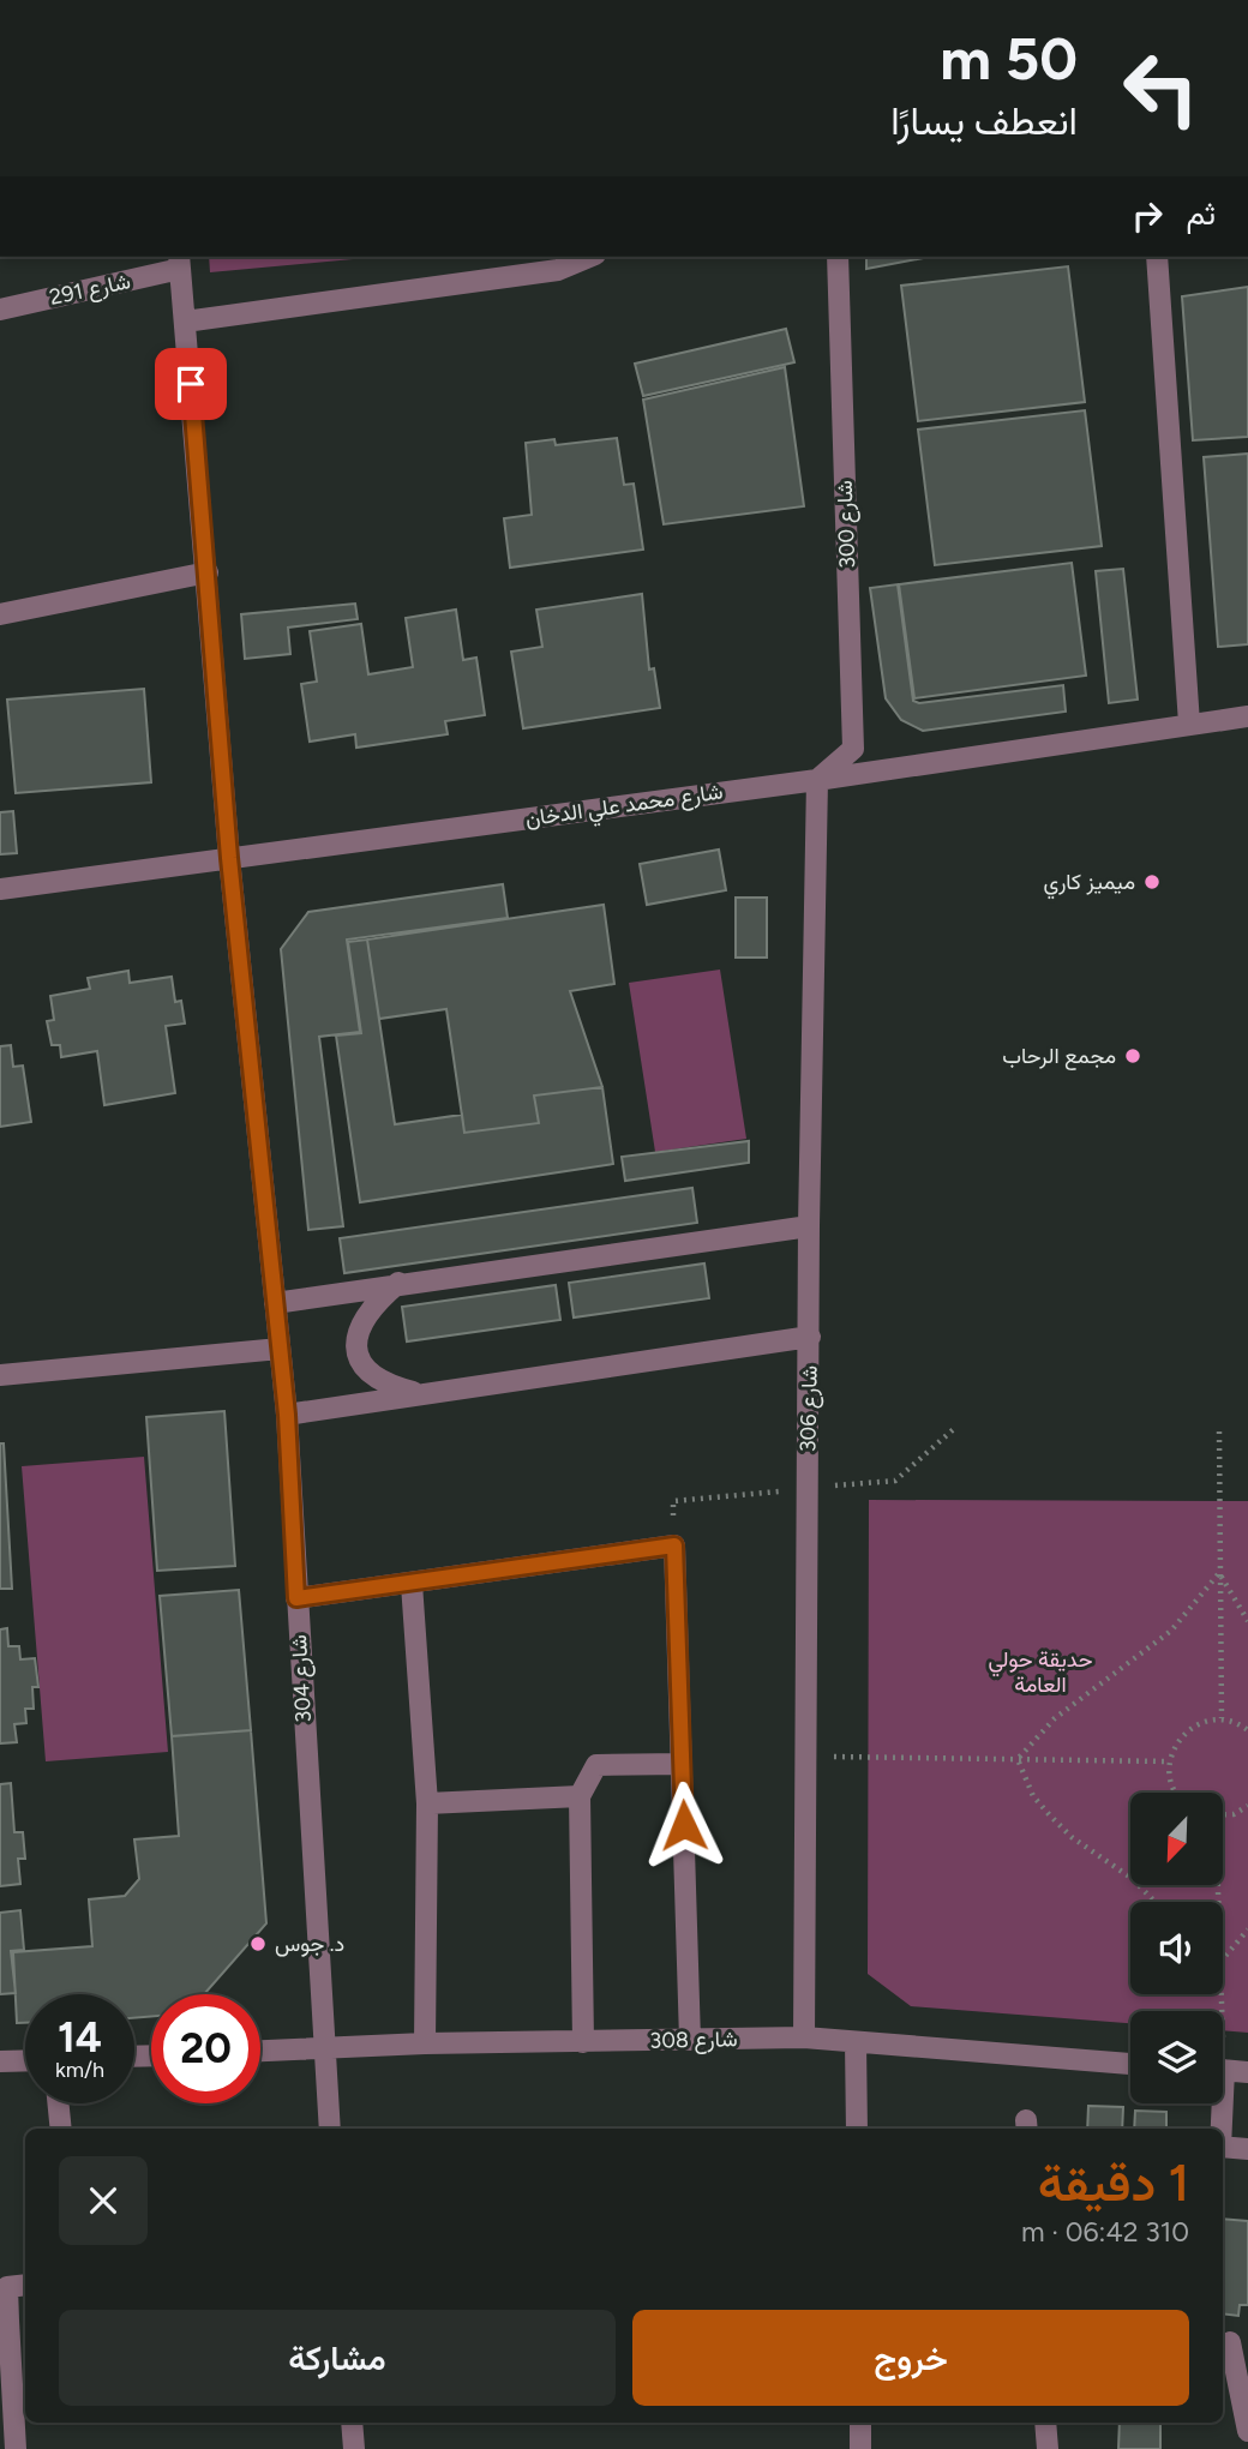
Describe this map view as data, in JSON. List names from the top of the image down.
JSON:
{
  "streets": {
    "street": [
      "شارع 291",
      "شارع 300",
      "شارع محمد علي الدخان",
      "شارع 306",
      "شارع 304",
      "شارع 308"
    ]
  },
  "crossings": [
    ["شارع 291", "شارع 304"],
    ["شارع 300", "شارع محمد علي الدخان"],
    ["شارع 300", "شارع 306"],
    ["شارع محمد علي الدخان", "شارع 306"],
    ["شارع محمد علي الدخان", "شارع 304"],
    ["شارع 306", "شارع 308"],
    ["شارع 304", "شارع 308"]
  ],
  "parks": ["حديقة حولي العامة"],
  "places": ["ميميز كاري", "مجمع الرحاب", "د. جوس"],
  "north": "bottom left",
  "page": {
    "turn": ["50 m", "انعطف يسارًا"],
    "then": "ثم",
    "speed": "14 km/h",
    "limit": "20",
    "heading": ["1 دقيقة", "310 m · 06:42"],
    "buttons": ["خروج", "مشاركة"]
  }
}
